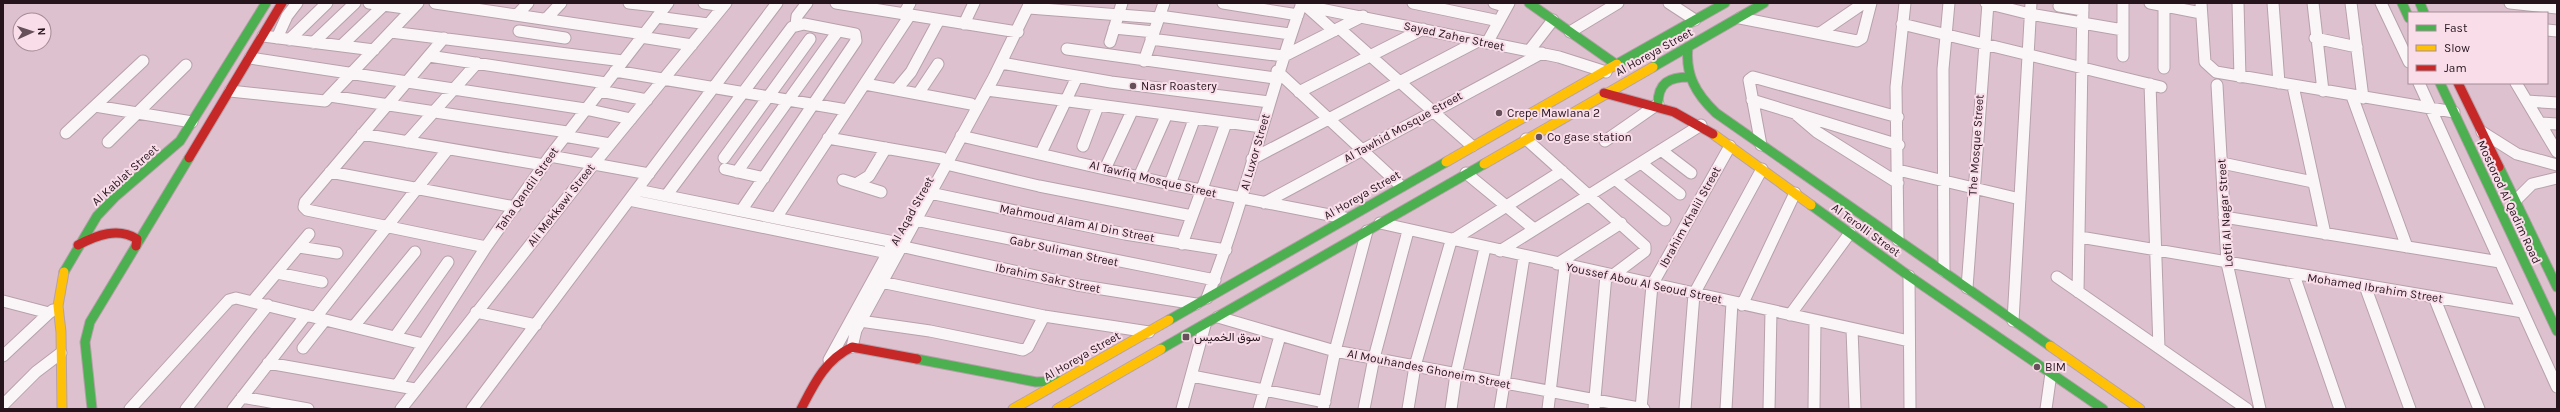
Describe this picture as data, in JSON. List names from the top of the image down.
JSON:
{
  "streets": {
    "main road": [
      "Al Horeya Street",
      "Al Kablat Street",
      "Mostorod Al Qadim Road",
      "Al Terolli Street"
    ],
    "street": [
      "Sayed Zaher Street",
      "Al Tawhid Mosque Street",
      "The Mosque Street",
      "Al Luxor Street",
      "Al Tawfiq Mosque Street",
      "Taha Qandil Street",
      "Ali Mekkawi Street",
      "Al Aqad Street",
      "Lotfi Al Nagar Street",
      "Ibrahim Khalil Street",
      "Mahmoud Alam Al Din Street",
      "Gabr Suliman Street",
      "Ibrahim Sakr Street",
      "Youssef Abou Al Seoud Street",
      "Mohamed Ibrahim Street",
      "Al Mouhandes Ghoneim Street"
    ]
  },
  "crossings": [
    ["Sayed Zaher Street", "Al Horeya Street"],
    ["Sayed Zaher Street", "Al Tawhid Mosque Street"],
    ["Sayed Zaher Street", "Al Luxor Street"],
    ["Al Horeya Street", "Al Luxor Street"],
    ["Al Horeya Street", "Al Tawfiq Mosque Street"],
    ["Al Horeya Street", "Al Terolli Street"],
    ["Al Horeya Street", "Ibrahim Sakr Street"],
    ["Al Horeya Street", "Youssef Abou Al Seoud Street"],
    ["Al Horeya Street", "Al Mouhandes Ghoneim Street"],
    ["Al Tawhid Mosque Street", "Al Tawfiq Mosque Street"],
    ["The Mosque Street", "Al Terolli Street"],
    ["Al Luxor Street", "Al Tawfiq Mosque Street"],
    ["Al Luxor Street", "Mahmoud Alam Al Din Street"],
    ["Al Luxor Street", "Gabr Suliman Street"],
    ["Al Tawfiq Mosque Street", "Al Aqad Street"],
    ["Al Aqad Street", "Mahmoud Alam Al Din Street"],
    ["Al Aqad Street", "Gabr Suliman Street"],
    ["Al Aqad Street", "Ibrahim Sakr Street"],
    ["Lotfi Al Nagar Street", "Mohamed Ibrahim Street"],
    ["Ibrahim Khalil Street", "Al Terolli Street"],
    ["Ibrahim Khalil Street", "Youssef Abou Al Seoud Street"],
    ["Ibrahim Khalil Street", "Al Mouhandes Ghoneim Street"]
  ],
  "places": {
    "other": [
      "Nasr Roastery",
      "Crepe Mawlana 2",
      "Co gase station",
      "BIM"
    ],
    "transit": ["سوق الخميس"]
  },
  "legend": ["Fast", "Slow", "Jam"],
  "north": "right"
}
